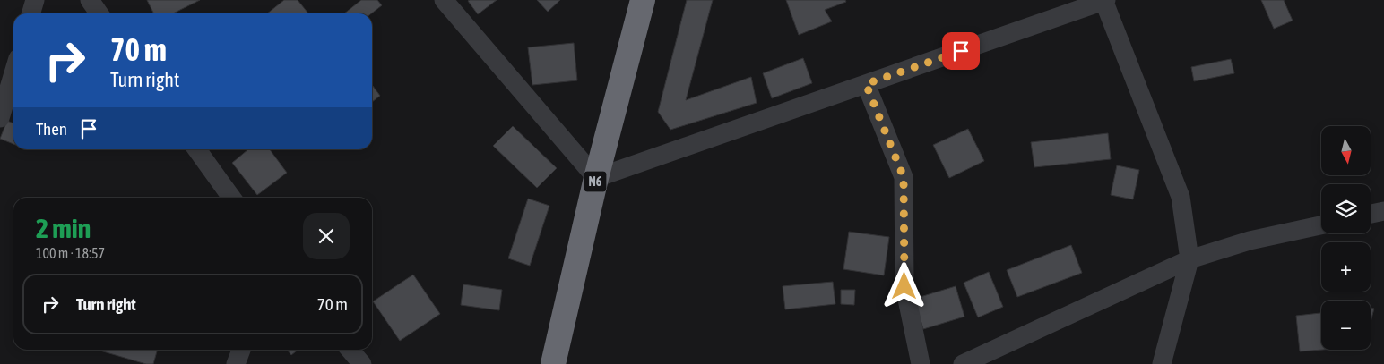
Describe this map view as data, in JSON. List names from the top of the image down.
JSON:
{
  "streets": {
    "highway": ["N6"]
  },
  "north": "bottom",
  "page": {
    "turn": ["70 m", "Turn right"],
    "then": "Then",
    "map_buttons": ["+", "−"],
    "heading": ["2 min", "100 m · 18:57"],
    "list": [
      {
        "name": "Turn right",
        "value": "70 m"
      }
    ]
  }
}
